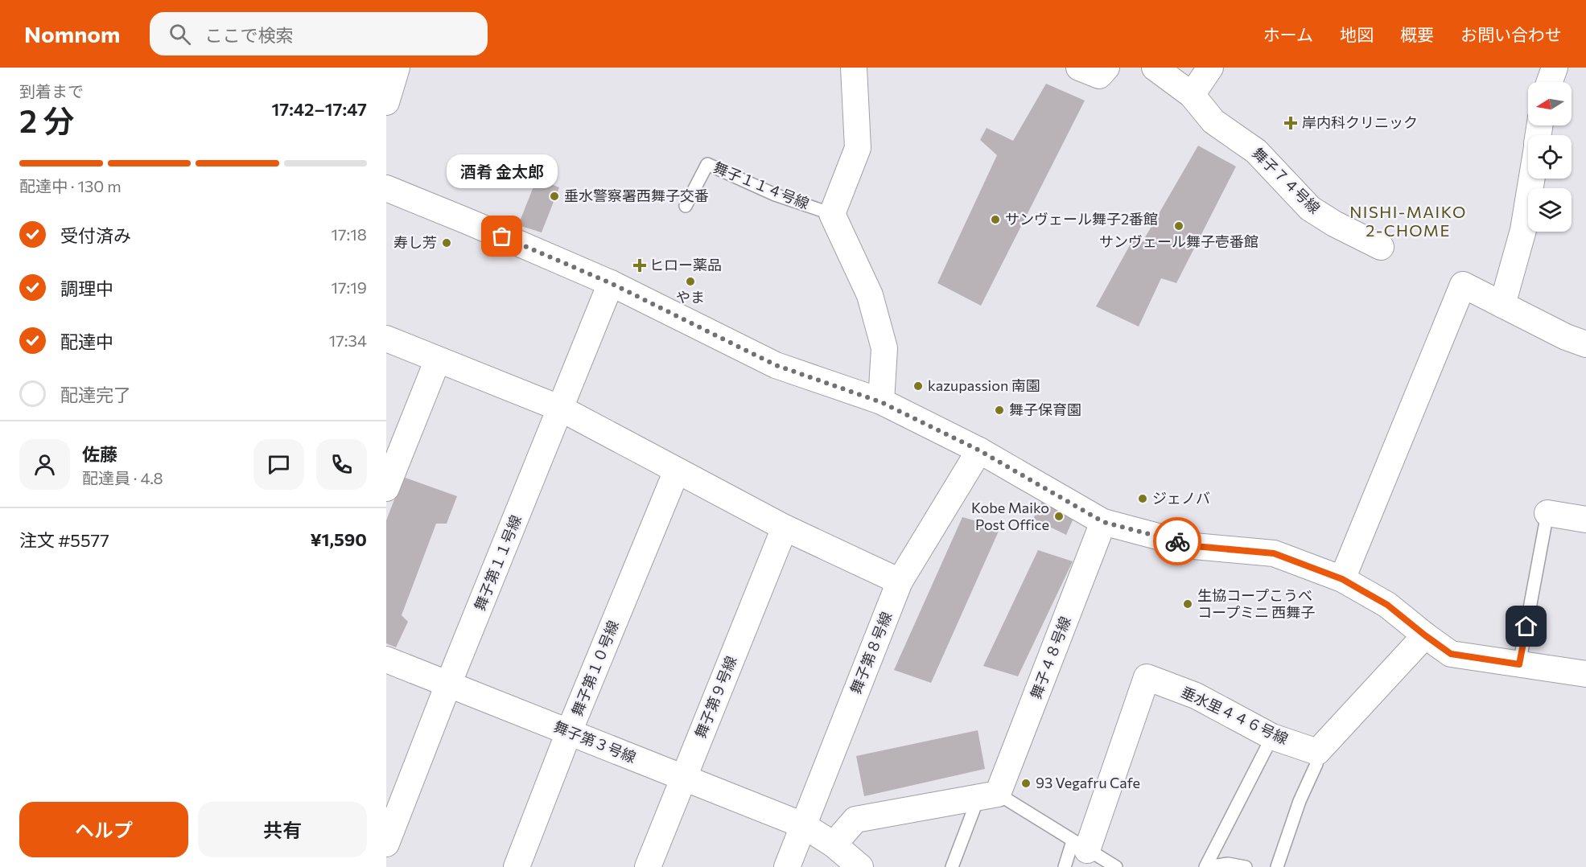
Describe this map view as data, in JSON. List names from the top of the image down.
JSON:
{
  "streets": {
    "street": [
      "舞子７４号線",
      "舞子第１１号線",
      "舞子第８号線",
      "舞子４８号線",
      "舞子第１０号線",
      "舞子第９号線",
      "垂水里４４６号線",
      "舞子第３号線"
    ],
    "lane": ["舞子１１４号線"]
  },
  "crossings": [
    ["舞子第１１号線", "舞子第３号線"],
    ["舞子第８号線", "舞子第３号線"],
    ["舞子第１０号線", "舞子第３号線"],
    ["舞子第９号線", "舞子第３号線"]
  ],
  "districts": ["NISHI-MAIKO 2-CHOME"],
  "places": {
    "health": ["岸内科クリニック", "ヒロー薬品"],
    "other": [
      "垂水警察署西舞子交番",
      "サンヴェール舞子2番館",
      "サンヴェール舞子壱番館",
      "酒肴 金太郎",
      "寿し芳",
      "やま",
      "kazupassion 南園",
      "舞子保育園",
      "ジェノバ",
      "Kobe Maiko Post Office",
      "生協コープこうべ コープミニ 西舞子",
      "93 Vegafru Cafe"
    ]
  },
  "north": "left",
  "page": {
    "header": "Nomnom",
    "search": "ここで検索",
    "nav": [
      "ホーム",
      "地図",
      "概要",
      "お問い合わせ"
    ],
    "heading": ["2 分", "到着まで", "17:42–17:47"],
    "panel": [
      "佐藤",
      "配達員 · 4.8",
      "注文 #5577",
      "¥1,590"
    ],
    "bar": "配達中 · 130 m",
    "bubble": "酒肴 金太郎",
    "list": [
      ["受付済み", "17:18"],
      ["調理中", "17:19"],
      ["配達中", "17:34"],
      "配達完了"
    ],
    "buttons": ["ヘルプ", "共有"]
  }
}
